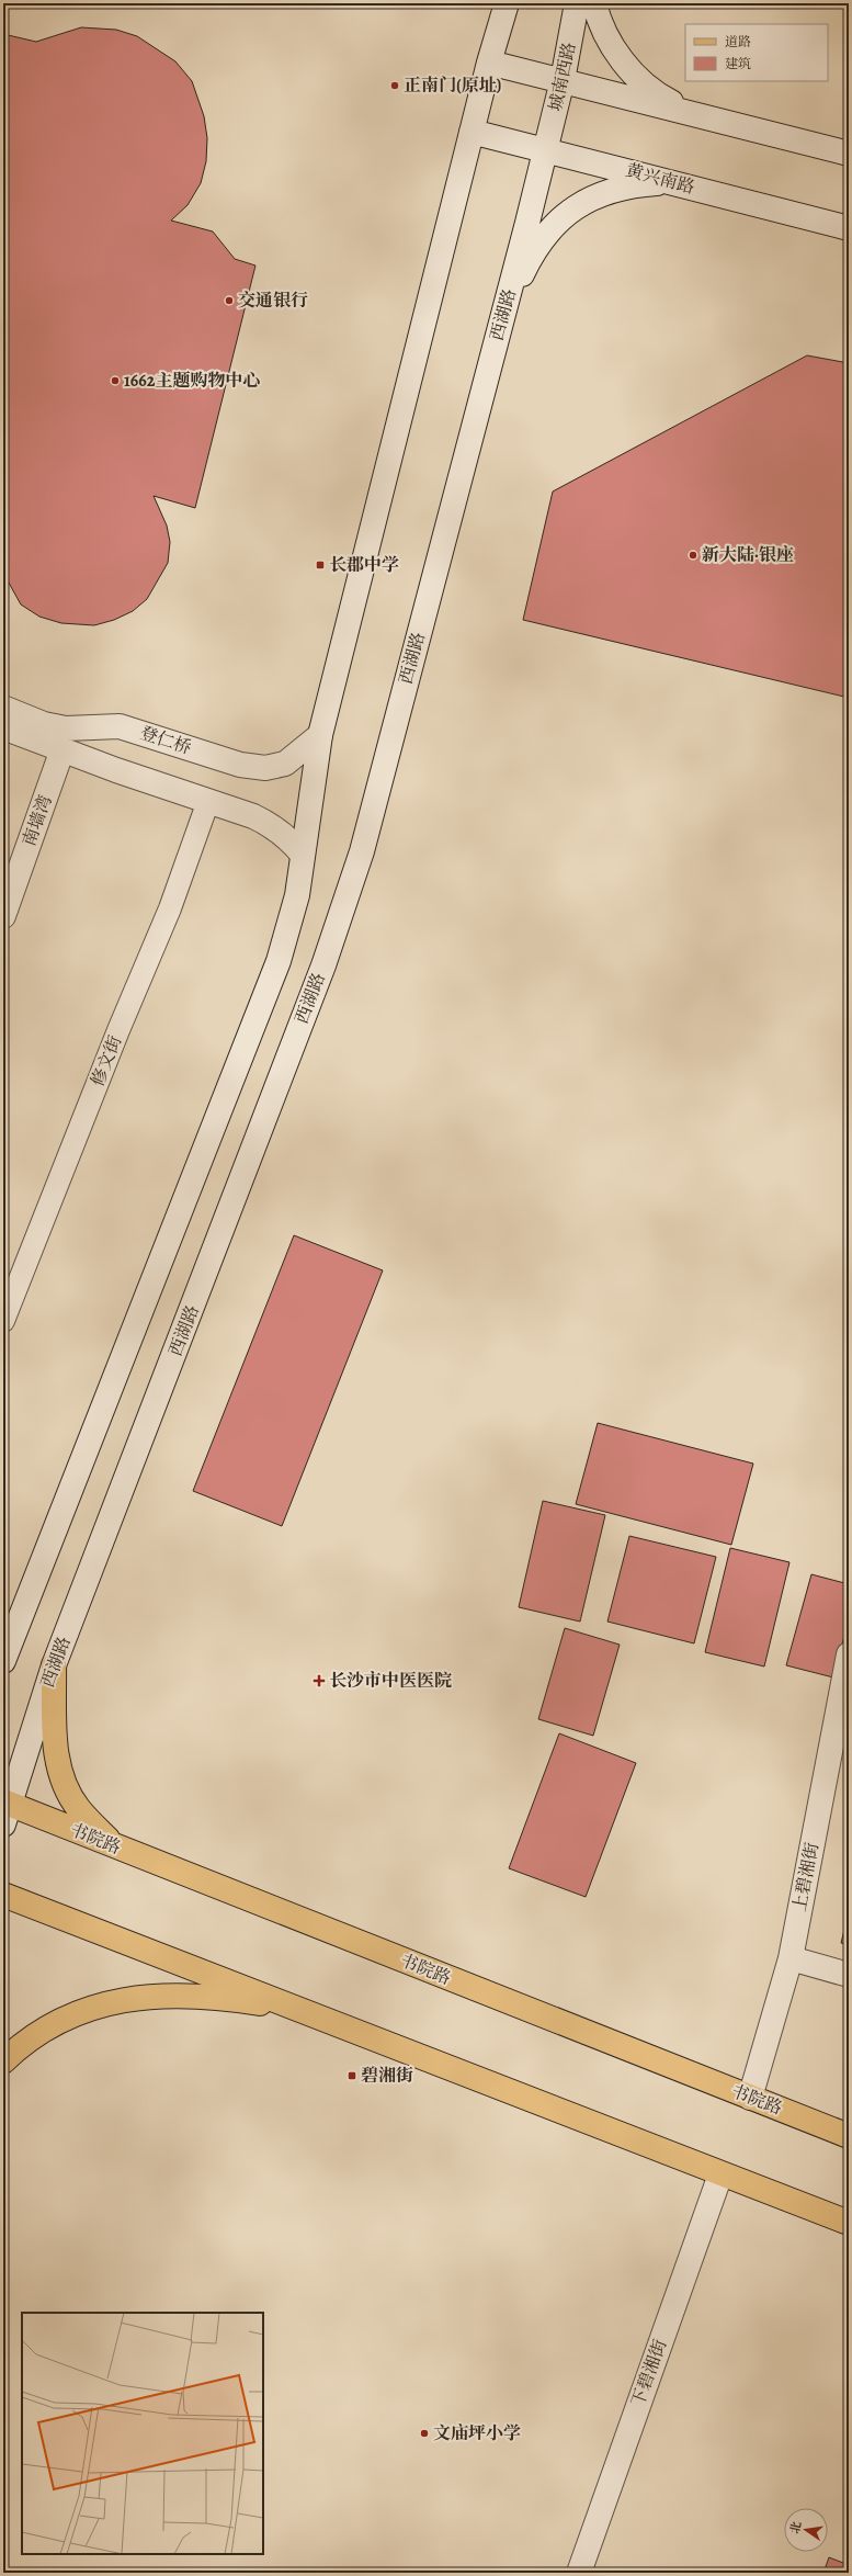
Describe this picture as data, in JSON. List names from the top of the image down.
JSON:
{
  "streets": {
    "main road": [
      "城南西路",
      "黄兴南路",
      "西湖路",
      "登仁桥",
      "南墙湾",
      "书院路",
      "上碧湘街",
      "下碧湘街"
    ],
    "lane": ["修文街"]
  },
  "crossings": [
    ["城南西路", "黄兴南路"],
    ["城南西路", "西湖路"],
    ["黄兴南路", "西湖路"],
    ["西湖路", "书院路"],
    ["书院路", "上碧湘街"]
  ],
  "places": {
    "other": [
      "正南门(原址)",
      "交通银行",
      "1662主题购物中心",
      "新大陆·银座",
      "文庙坪小学"
    ],
    "transit": ["长郡中学", "碧湘街"],
    "health": ["长沙市中医医院"]
  },
  "legend": ["道路", "建筑"],
  "north": "left"
}
